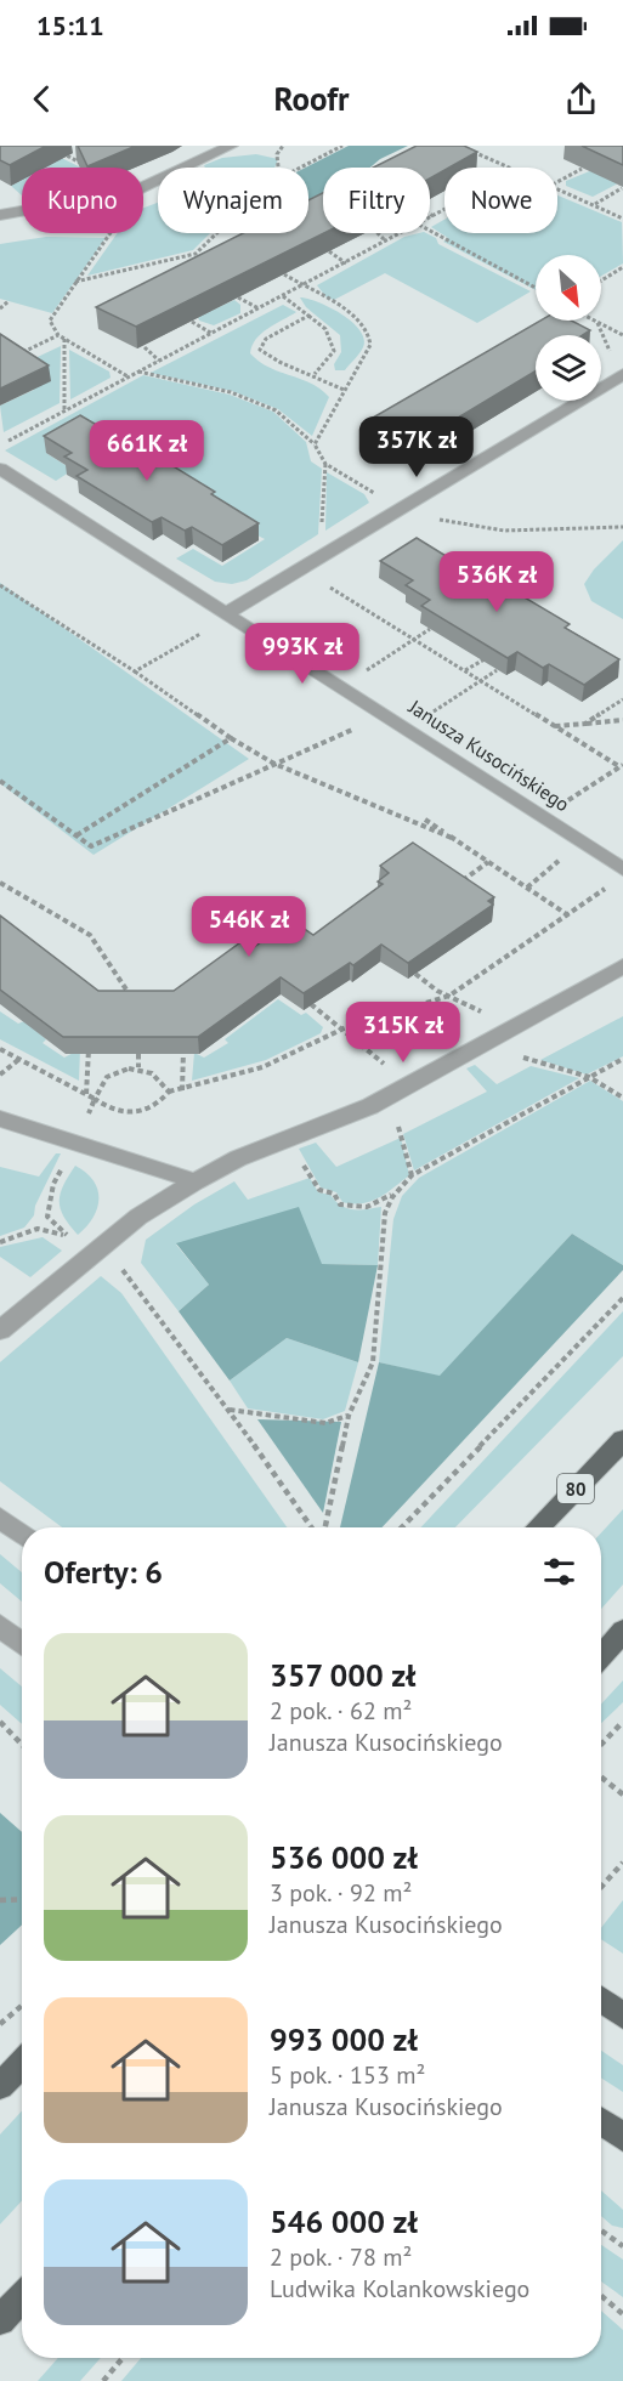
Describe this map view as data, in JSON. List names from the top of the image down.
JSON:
{
  "streets": {
    "main road": ["80"],
    "street": ["Janusza Kusocińskiego"]
  },
  "north": "bottom right",
  "page": {
    "status": "15:11",
    "header": "Roofr",
    "chip": [
      "Kupno",
      "Wynajem",
      "Filtry",
      "Nowe"
    ],
    "price": [
      "357K zł",
      "661K zł",
      "536K zł",
      "993K zł",
      "546K zł",
      "315K zł"
    ],
    "heading": "Oferty: 6",
    "list": [
      {
        "name": "357 000 zł",
        "note": "2 pok. · 62 m² · Janusza Kusocińskiego"
      },
      {
        "name": "536 000 zł",
        "note": "3 pok. · 92 m² · Janusza Kusocińskiego"
      },
      {
        "name": "993 000 zł",
        "note": "5 pok. · 153 m² · Janusza Kusocińskiego"
      },
      {
        "name": "546 000 zł",
        "note": "2 pok. · 78 m² · Ludwika Kolankowskiego"
      }
    ]
  }
}
